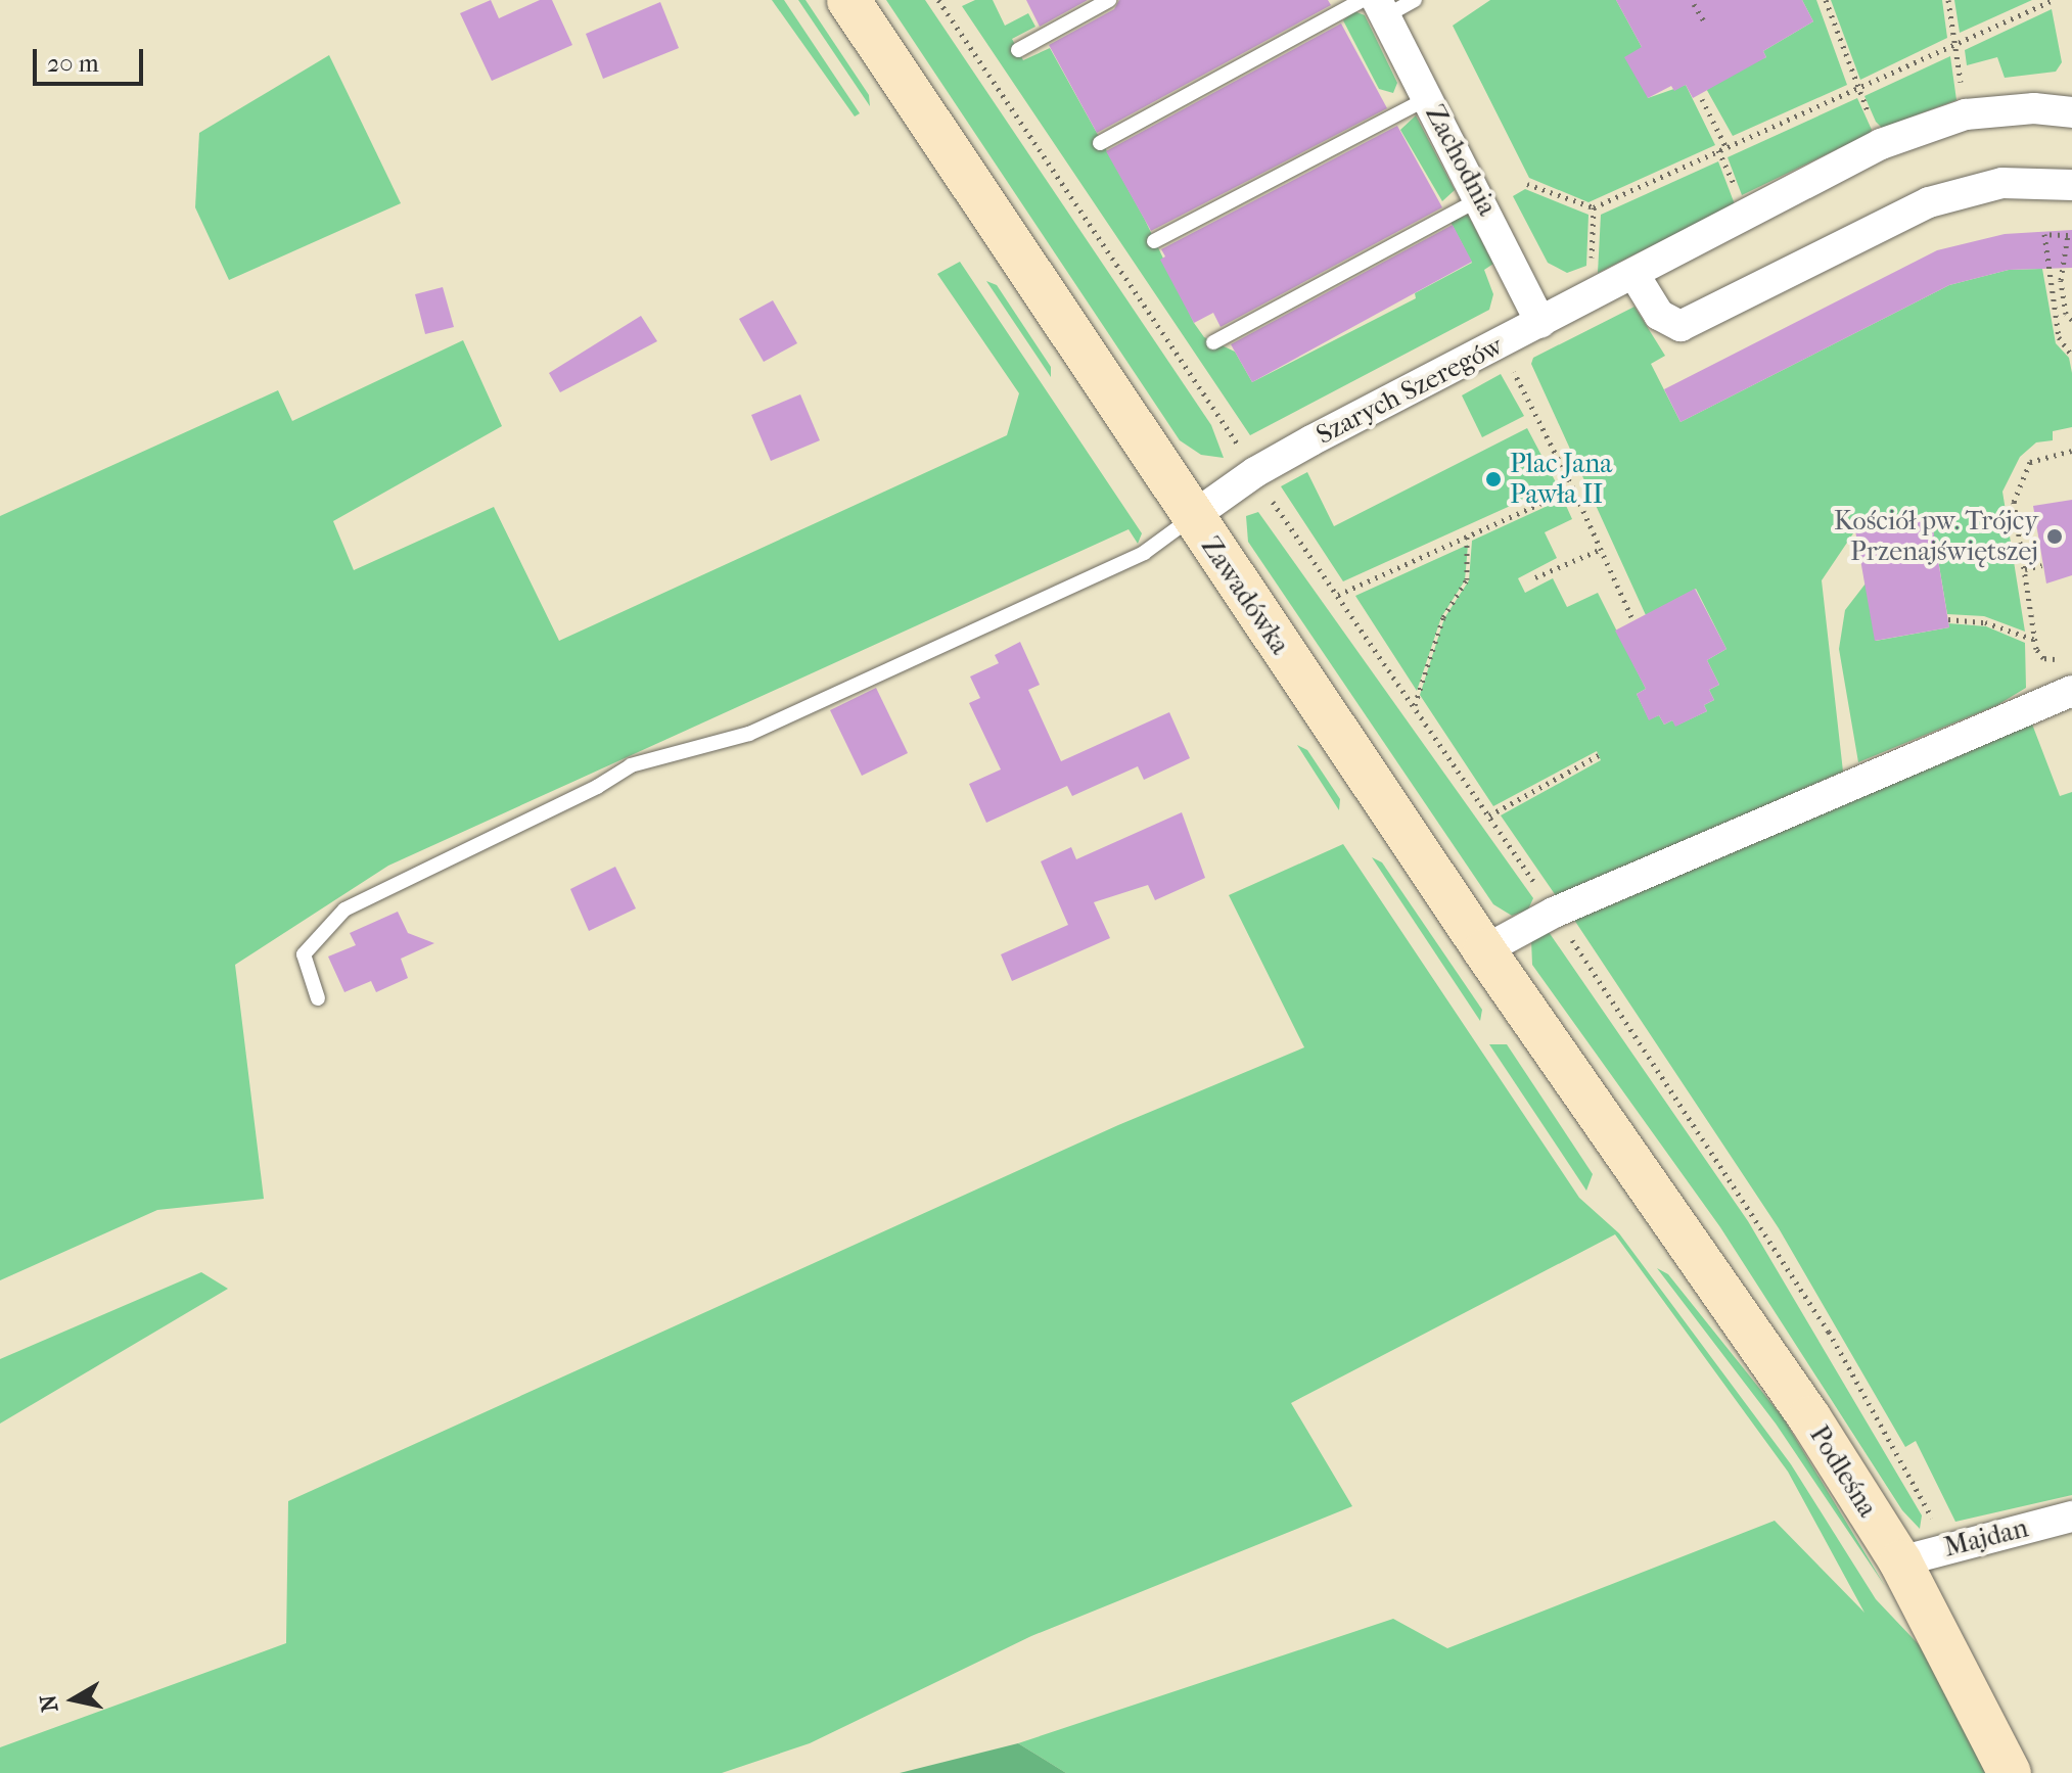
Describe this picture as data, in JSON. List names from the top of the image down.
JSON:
{
  "streets": {
    "main road": ["Zawadówka", "Podleśna"],
    "street": ["Zachodnia", "Szarych Szeregów", "Majdan"]
  },
  "crossings": [
    ["Zachodnia", "Szarych Szeregów"],
    ["Szarych Szeregów", "Zawadówka"],
    ["Zawadówka", "Podleśna"],
    ["Podleśna", "Majdan"]
  ],
  "places": ["Plac Jana Pawła II", "Kościół pw. Trójcy Przenajświętszej"],
  "scale_bar": "20 m",
  "north": "left"
}
